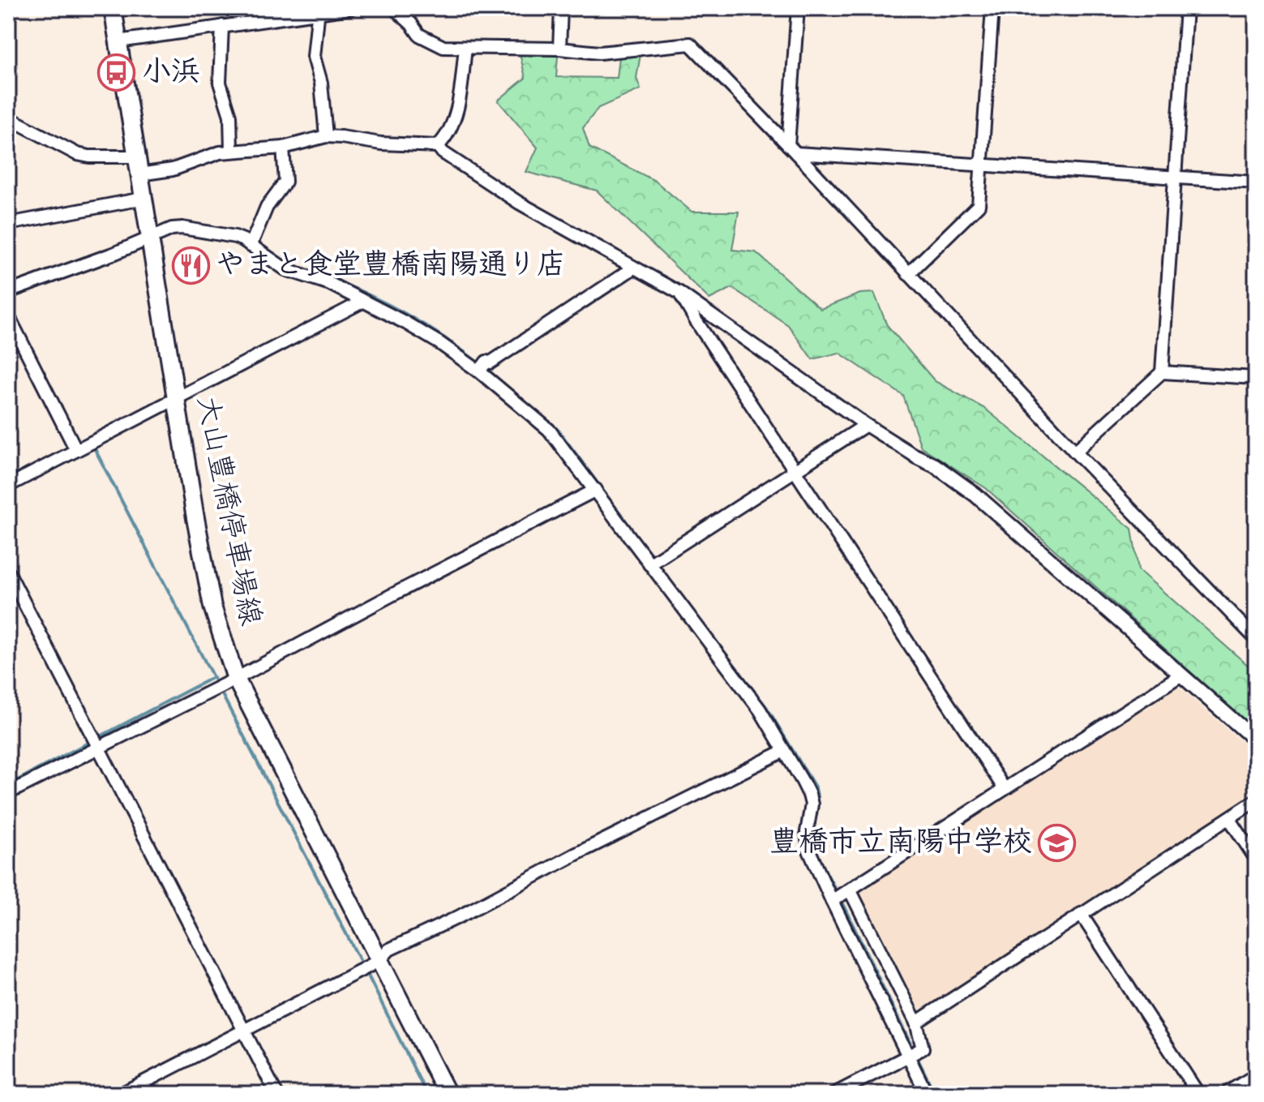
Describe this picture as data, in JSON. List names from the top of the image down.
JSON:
{
  "streets": {
    "main road": ["大山豊橋停車場線"]
  },
  "places": {
    "bus stop": ["小浜"],
    "restaurant": ["やまと食堂豊橋南陽通り店"],
    "school or university": ["豊橋市立南陽中学校"]
  }
}
